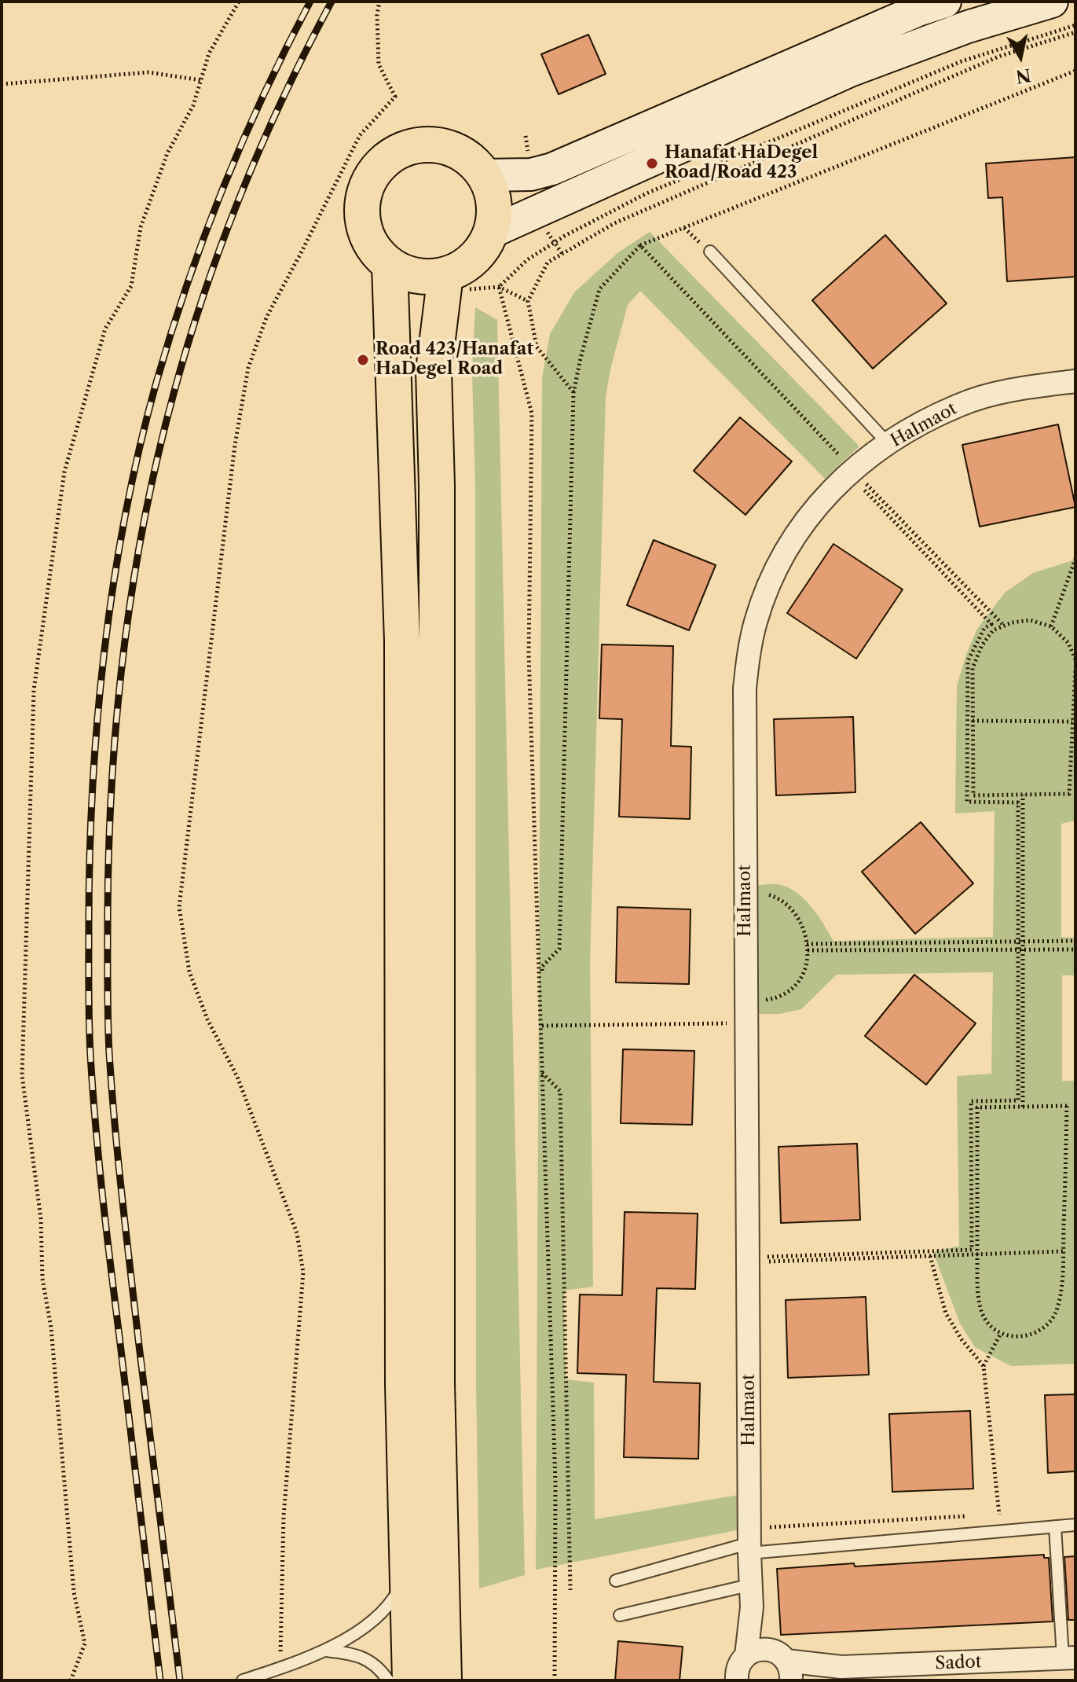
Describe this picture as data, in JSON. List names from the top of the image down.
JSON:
{
  "streets": {
    "street": ["HaImaot", "Sadot"]
  },
  "places": ["Hanafat HaDegel Road/Road 423", "Road 423/Hanafat HaDegel Road"],
  "north": "bottom"
}
